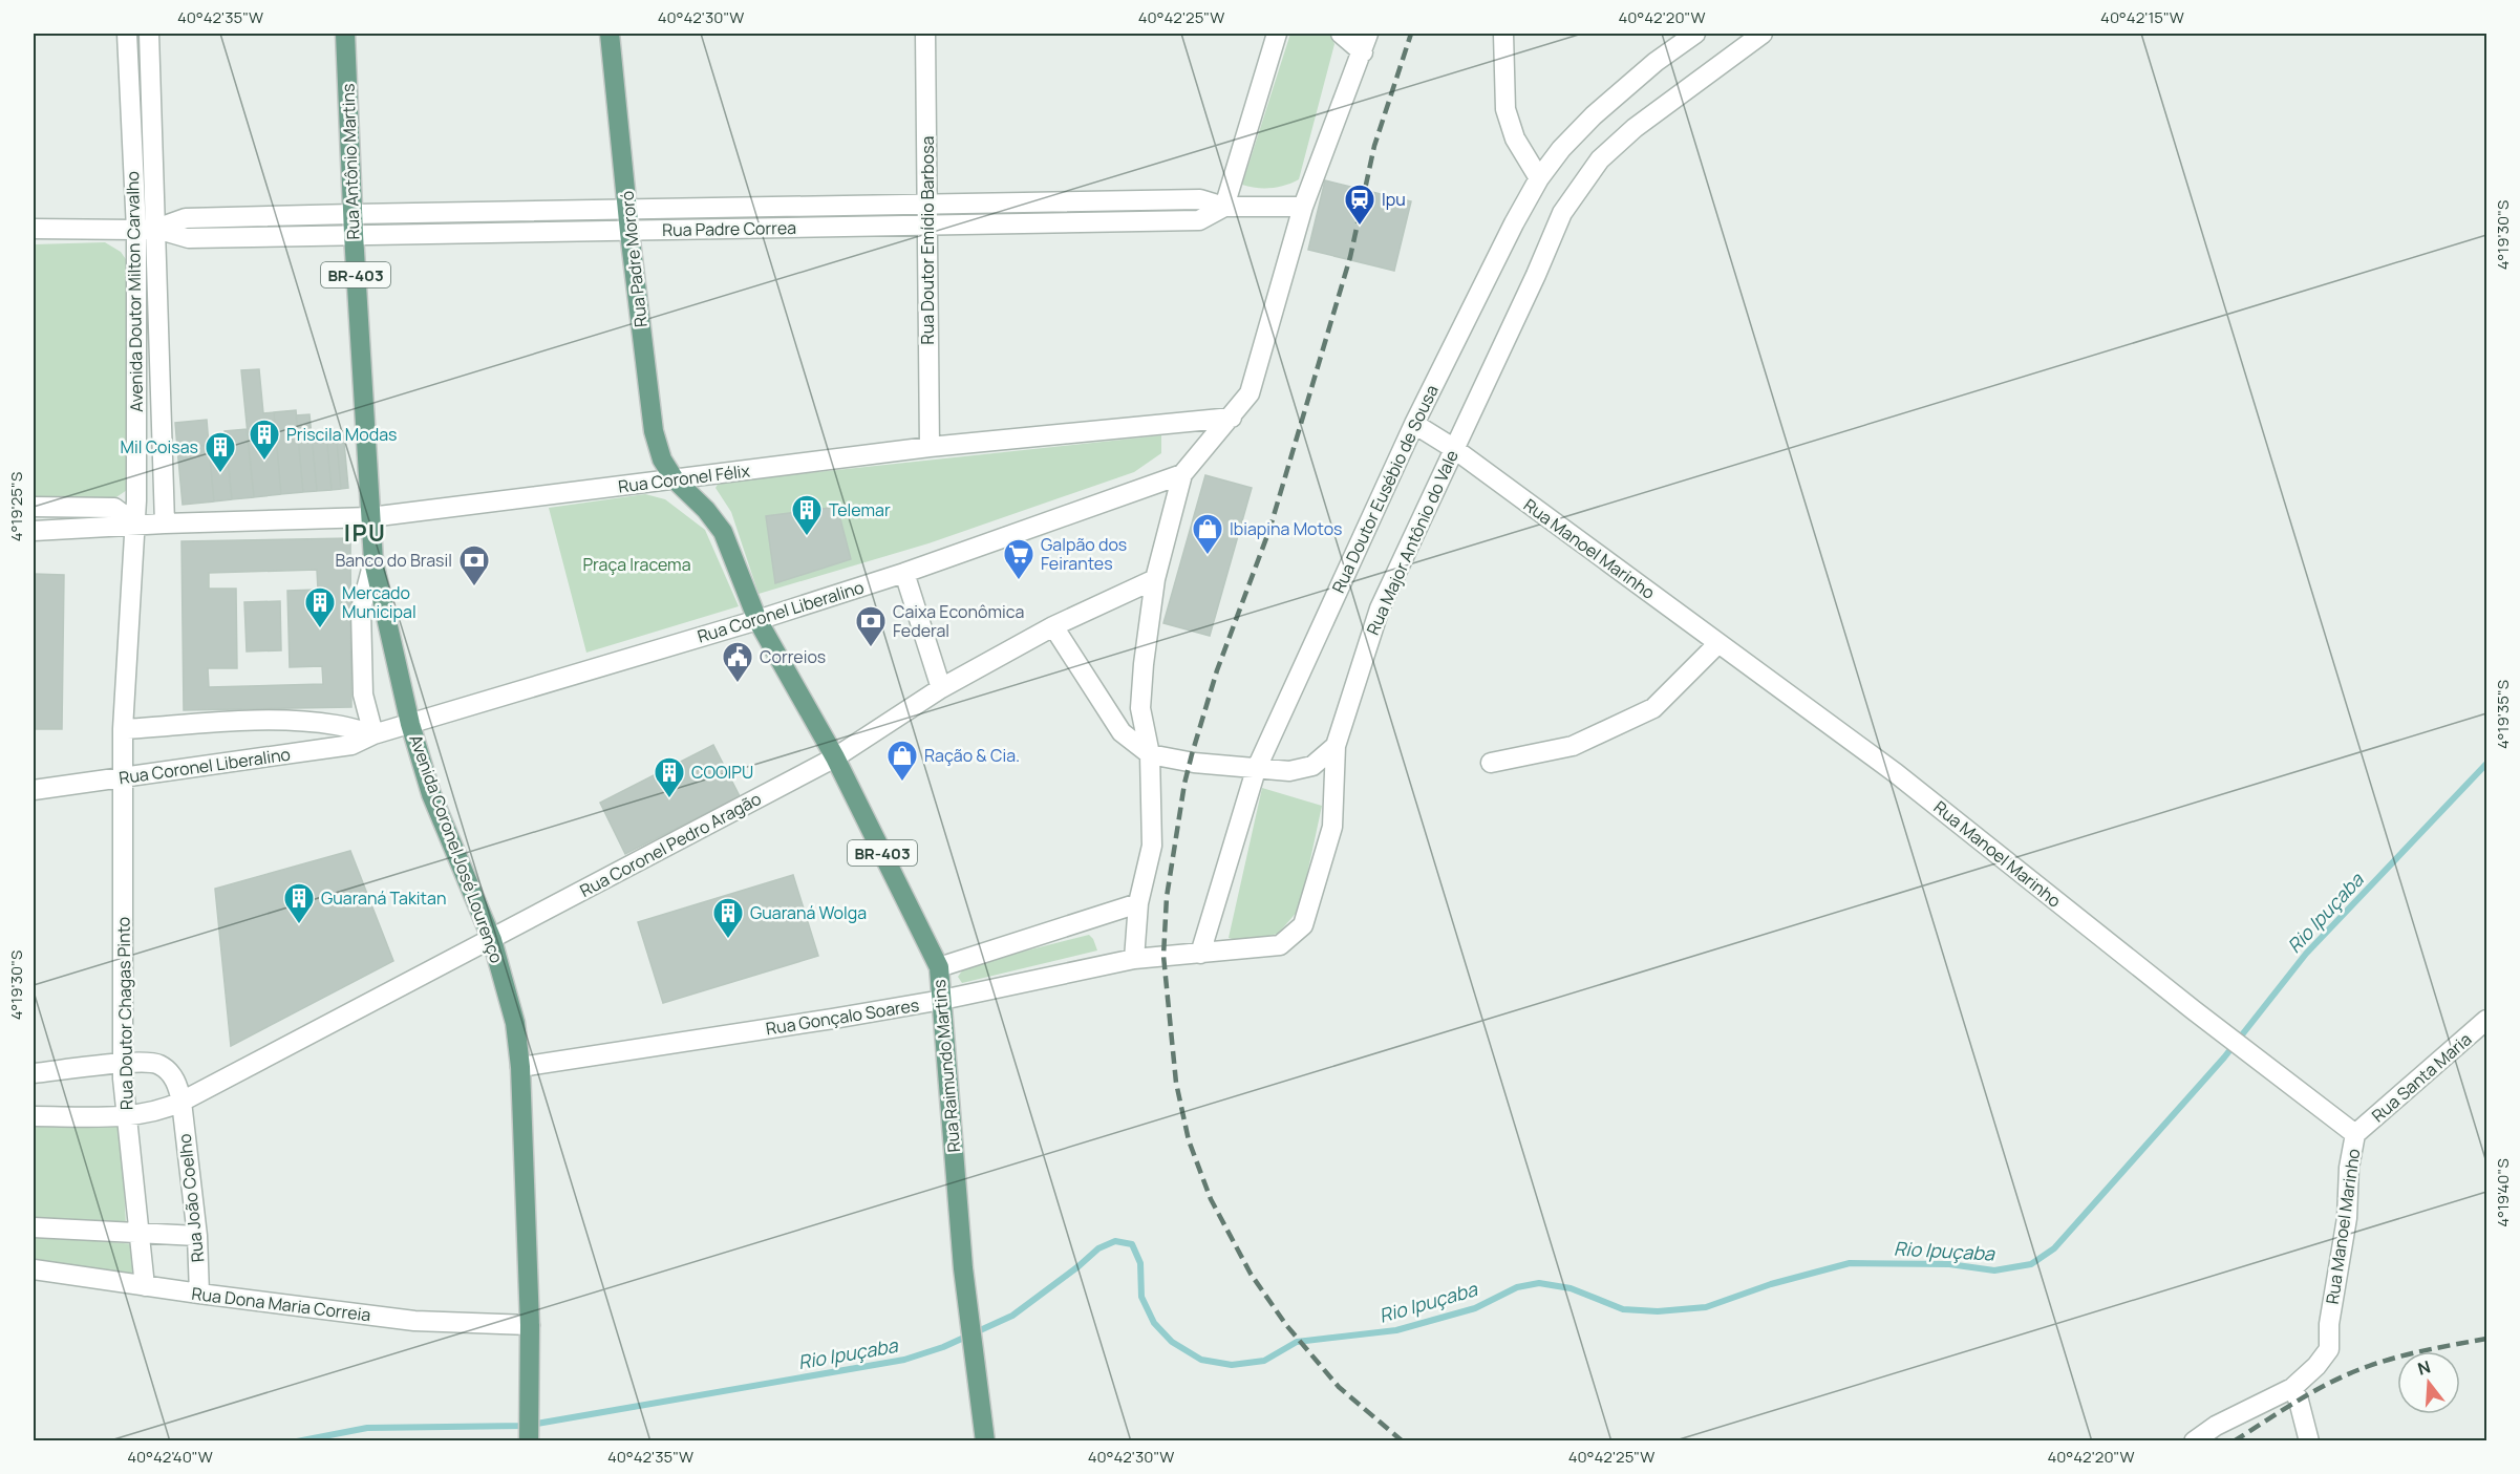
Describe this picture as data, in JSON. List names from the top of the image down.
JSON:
{
  "streets": {
    "main road": [
      "Rua Antônio Martins",
      "Rua Padre Mororó",
      "BR-403",
      "Avenida Coronel José Lourenço",
      "Rua Raimundo Martins"
    ],
    "street": [
      "Rua Padre Correa",
      "Rua Doutor Emídio Barbosa",
      "Avenida Doutor Milton Carvalho",
      "Rua Coronel Félix",
      "Rua Doutor Eusébio de Sousa",
      "Rua Major Antônio do Vale",
      "Rua Manoel Marinho",
      "Rua Coronel Liberalino",
      "Rua Coronel Pedro Aragão",
      "Rua Doutor Chagas Pinto",
      "Rua Gonçalo Soares",
      "Rua Santa Maria",
      "Rua João Coelho",
      "Rua Dona Maria Correia"
    ]
  },
  "crossings": [
    ["Rua Antônio Martins", "Rua Padre Correa"],
    ["Rua Antônio Martins", "Rua Coronel Félix"],
    ["Rua Antônio Martins", "Avenida Coronel José Lourenço"],
    ["Rua Padre Correa", "Rua Doutor Emídio Barbosa"],
    ["Rua Padre Correa", "Rua Padre Mororó"],
    ["Rua Padre Correa", "Avenida Doutor Milton Carvalho"],
    ["Rua Doutor Emídio Barbosa", "Rua Coronel Félix"],
    ["Rua Padre Mororó", "Rua Coronel Félix"],
    ["Rua Padre Mororó", "Rua Raimundo Martins"],
    ["Avenida Doutor Milton Carvalho", "Rua Coronel Félix"],
    ["Avenida Doutor Milton Carvalho", "Rua Coronel Liberalino"],
    ["Avenida Doutor Milton Carvalho", "Rua Doutor Chagas Pinto"],
    ["Rua Coronel Félix", "Avenida Coronel José Lourenço"],
    ["Rua Coronel Félix", "Rua Raimundo Martins"],
    ["Rua Doutor Eusébio de Sousa", "Rua Major Antônio do Vale"],
    ["Rua Doutor Eusébio de Sousa", "Rua Manoel Marinho"],
    ["Rua Doutor Eusébio de Sousa", "Rua Gonçalo Soares"],
    ["Rua Major Antônio do Vale", "Rua Manoel Marinho"],
    ["Rua Major Antônio do Vale", "Rua Gonçalo Soares"],
    ["Rua Manoel Marinho", "Rua Santa Maria"],
    ["Rua Coronel Liberalino", "Avenida Coronel José Lourenço"],
    ["Rua Coronel Liberalino", "Rua Doutor Chagas Pinto"],
    ["Rua Coronel Liberalino", "Rua Raimundo Martins"],
    ["Rua Coronel Pedro Aragão", "Avenida Coronel José Lourenço"],
    ["Rua Coronel Pedro Aragão", "Rua Doutor Chagas Pinto"],
    ["Rua Coronel Pedro Aragão", "Rua Raimundo Martins"],
    ["Rua Coronel Pedro Aragão", "Rua João Coelho"],
    ["Avenida Coronel José Lourenço", "Rua Gonçalo Soares"],
    ["Avenida Coronel José Lourenço", "Rua Dona Maria Correia"],
    ["Rua Doutor Chagas Pinto", "Rua João Coelho"],
    ["Rua Doutor Chagas Pinto", "Rua Dona Maria Correia"],
    ["Rua Gonçalo Soares", "Rua Raimundo Martins"],
    ["Rua João Coelho", "Rua Dona Maria Correia"]
  ],
  "districts": ["IPU"],
  "water": ["Rio Ipuçaba"],
  "parks": ["Praça Iracema"],
  "places": {
    "station": ["Ipu"],
    "building": [
      "Priscila Modas",
      "Mil Coisas",
      "Telemar",
      "Mercado Municipal",
      "COOIPU",
      "Guaraná Takitan",
      "Guaraná Wolga"
    ],
    "shop": ["Ibiapina Motos", "Ração & Cia."],
    "supermarket": ["Galpão dos Feirantes"],
    "bank": ["Banco do Brasil", "Caixa Econômica Federal"],
    "public building": ["Correios"]
  },
  "north": "top",
  "coordinates": [
    "40°42'35\"W",
    "40°42'30\"W",
    "40°42'25\"W",
    "40°42'20\"W",
    "40°42'15\"W",
    "4°19'30\"S",
    "4°19'25\"S",
    "4°19'35\"S",
    "4°19'40\"S",
    "40°42'40\"W"
  ]
}
